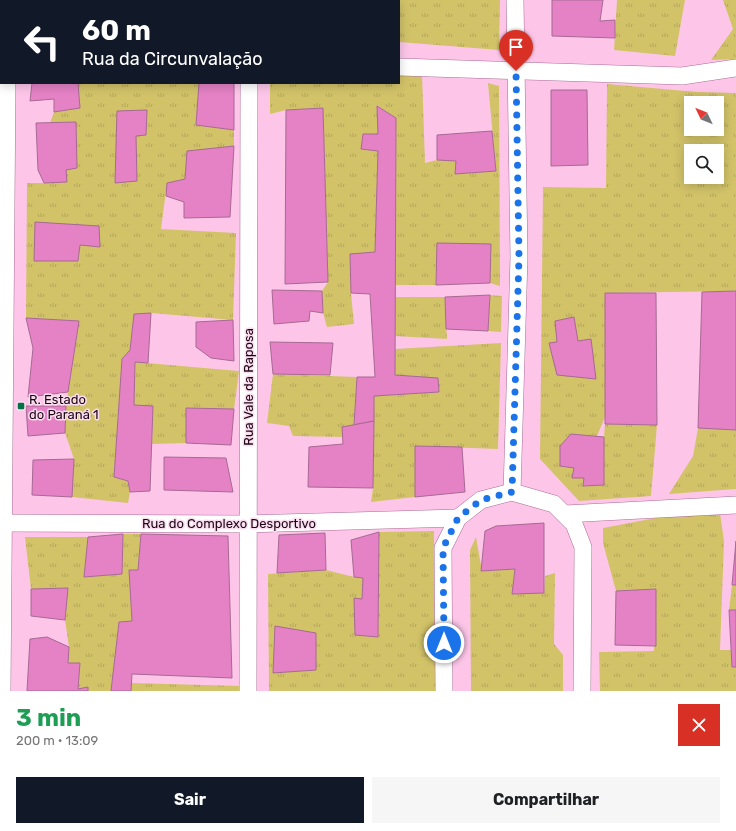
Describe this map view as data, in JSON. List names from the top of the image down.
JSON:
{
  "streets": {
    "street": ["Rua Vale da Raposa", "Rua do Complexo Desportivo"]
  },
  "crossings": [
    ["Rua Vale da Raposa", "Rua do Complexo Desportivo"]
  ],
  "places": {
    "transit": ["R. Estado do Paraná 1"]
  },
  "north": "top left",
  "page": {
    "turn": ["60 m", "Rua da Circunvalação"],
    "heading": ["3 min", "200 m · 13:09"],
    "buttons": ["Sair", "Compartilhar"]
  }
}
